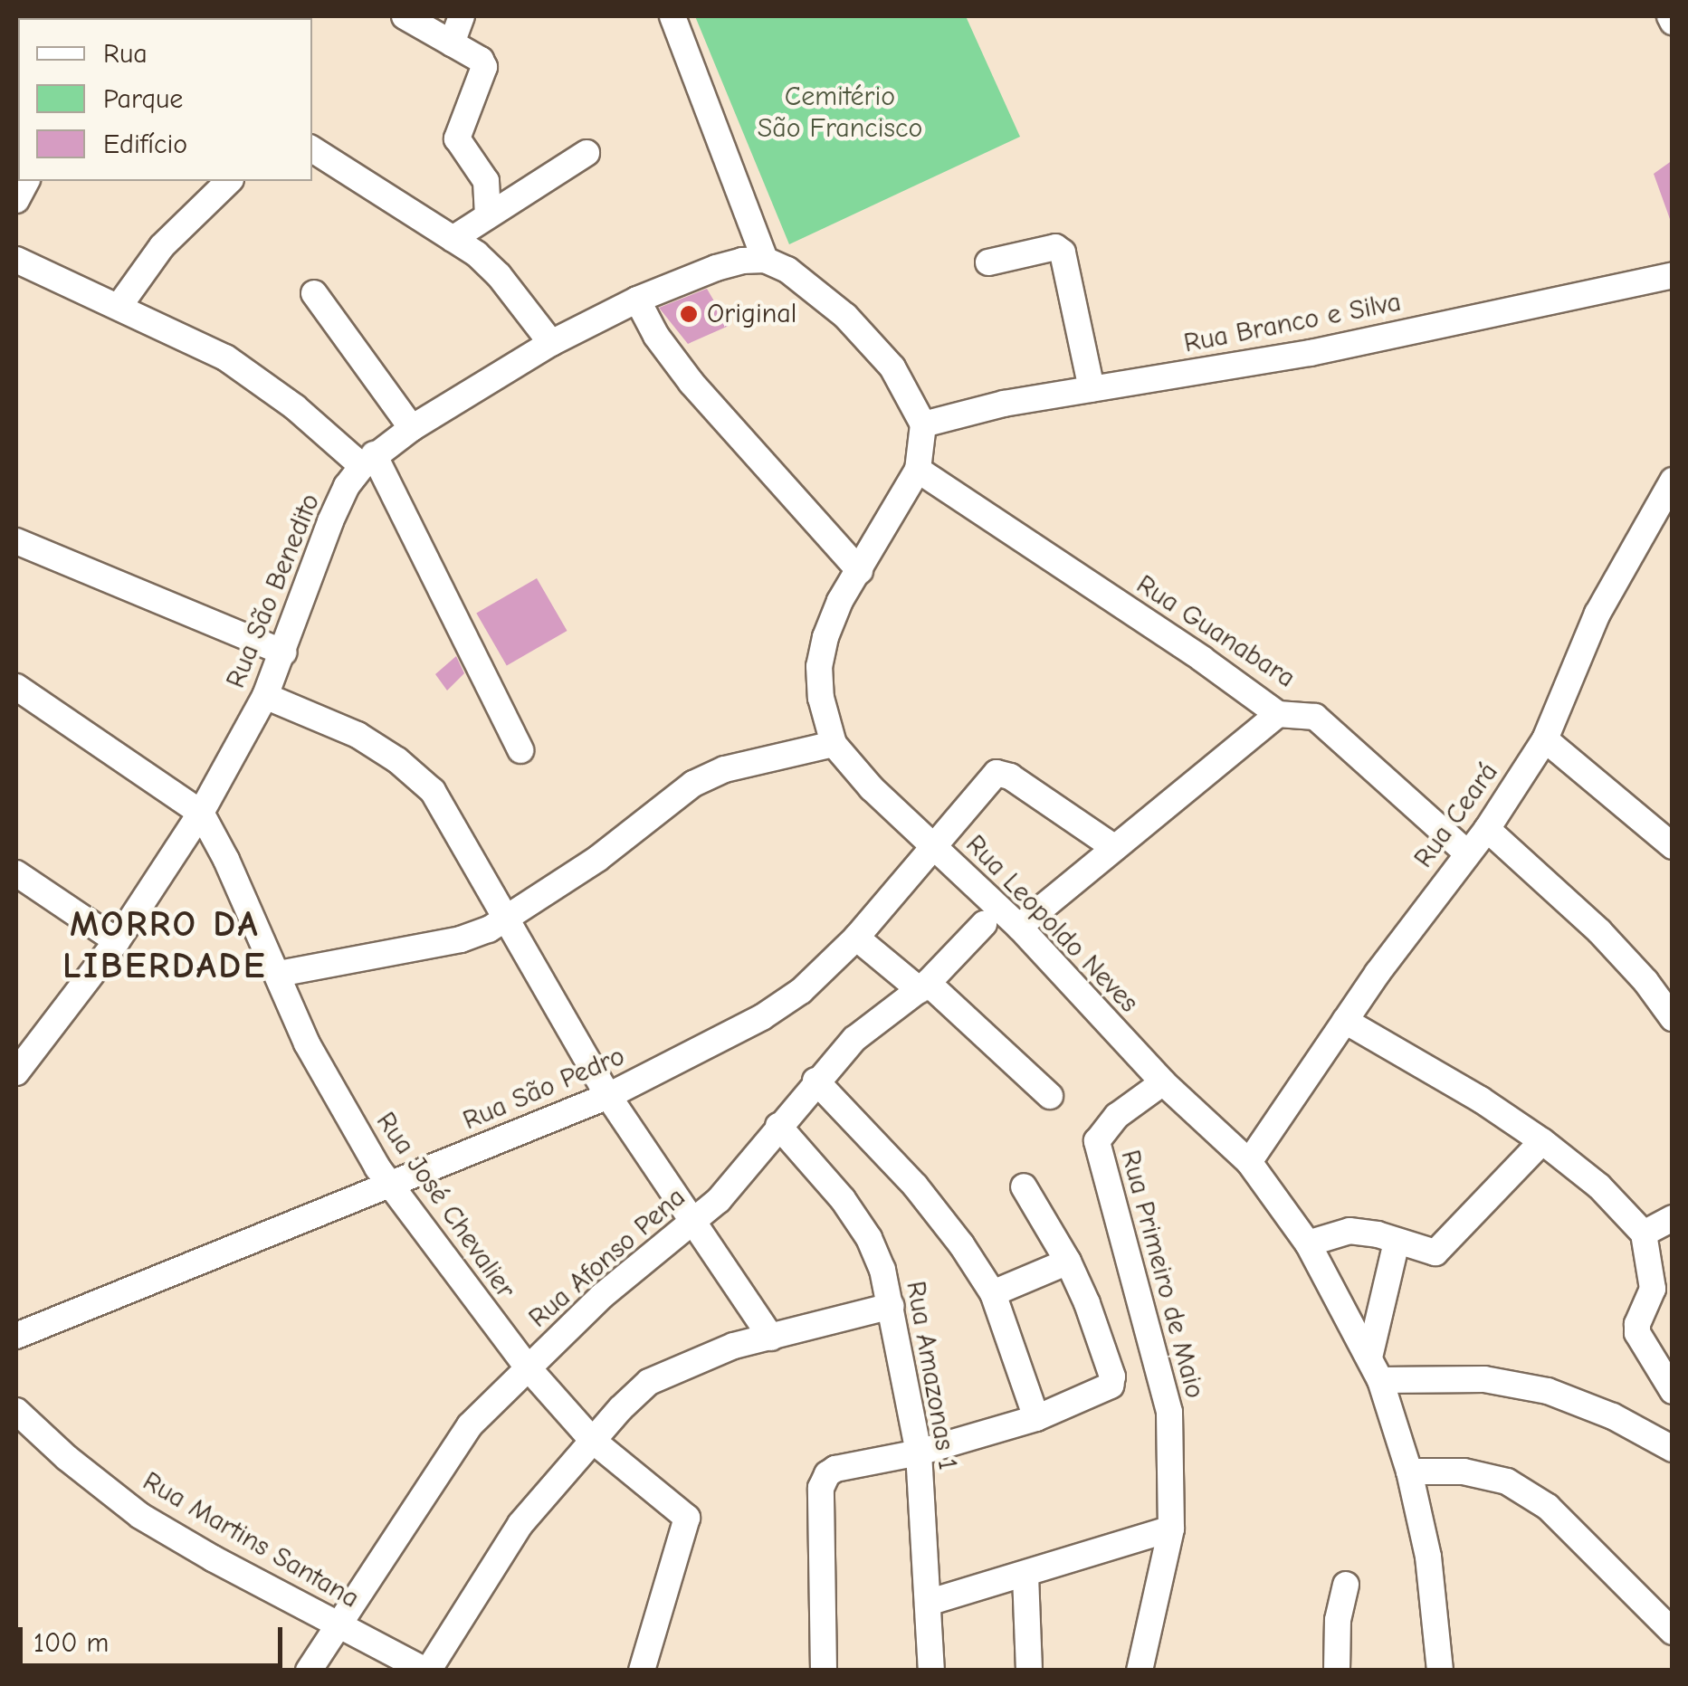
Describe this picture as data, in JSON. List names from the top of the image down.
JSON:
{
  "streets": {
    "street": [
      "Rua Branco e Silva",
      "Rua São Benedito",
      "Rua Guanabara",
      "Rua Ceará",
      "Rua Leopoldo Neves",
      "Rua São Pedro",
      "Rua José Chevalier",
      "Rua Afonso Pena",
      "Rua Primeiro de Maio",
      "Rua Amazonas 1",
      "Rua Martins Santana"
    ]
  },
  "crossings": [
    ["Rua Branco e Silva", "Rua Leopoldo Neves"],
    ["Rua São Benedito", "Rua José Chevalier"],
    ["Rua Guanabara", "Rua Ceará"],
    ["Rua Guanabara", "Rua Leopoldo Neves"],
    ["Rua Ceará", "Rua Leopoldo Neves"],
    ["Rua Leopoldo Neves", "Rua São Pedro"],
    ["Rua Leopoldo Neves", "Rua Primeiro de Maio"],
    ["Rua São Pedro", "Rua José Chevalier"],
    ["Rua José Chevalier", "Rua Afonso Pena"],
    ["Rua Afonso Pena", "Rua Amazonas 1"],
    ["Rua Afonso Pena", "Rua Martins Santana"]
  ],
  "districts": ["MORRO DA LIBERDADE"],
  "parks": ["Cemitério São Francisco"],
  "places": ["Original"],
  "legend": ["Rua", "Parque", "Edifício"],
  "scale_bar": "100 m"
}
